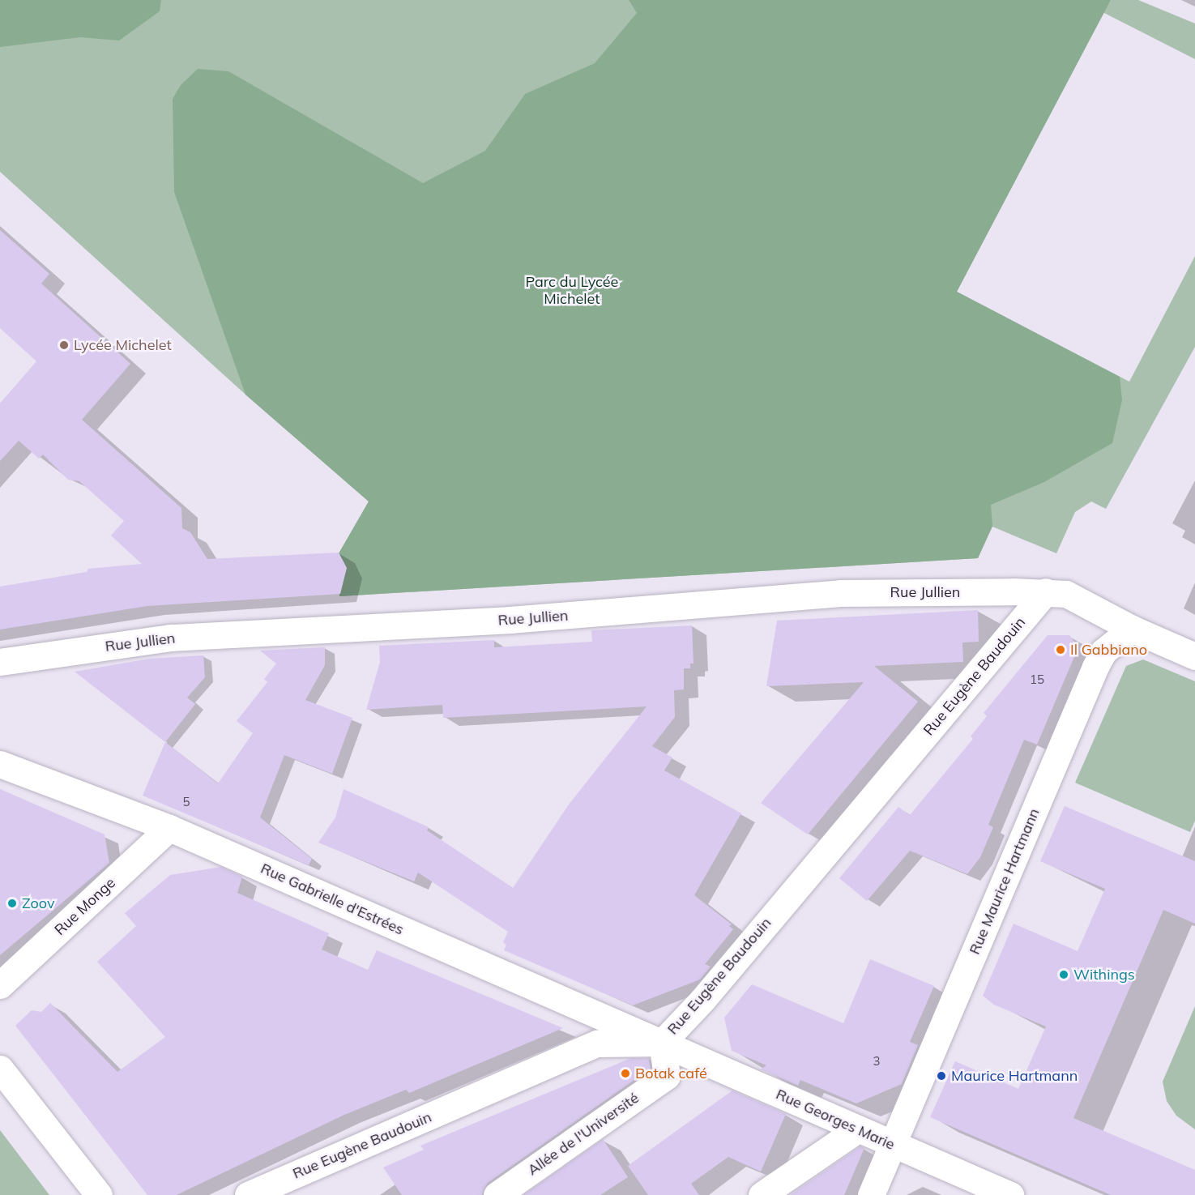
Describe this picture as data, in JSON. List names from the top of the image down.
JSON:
{
  "streets": {
    "street": [
      "Rue Jullien",
      "Rue Eugène Baudouin",
      "Rue Maurice Hartmann",
      "Rue Gabrielle d'Estrées",
      "Rue Monge",
      "Rue Georges Marie",
      "Allée de l'Université"
    ]
  },
  "crossings": [
    ["Rue Jullien", "Rue Eugène Baudouin"],
    ["Rue Eugène Baudouin", "Rue Gabrielle d'Estrées"],
    ["Rue Eugène Baudouin", "Rue Georges Marie"],
    ["Rue Eugène Baudouin", "Allée de l'Université"],
    ["Rue Maurice Hartmann", "Rue Georges Marie"],
    ["Rue Gabrielle d'Estrées", "Rue Monge"],
    ["Rue Gabrielle d'Estrées", "Rue Georges Marie"],
    ["Rue Gabrielle d'Estrées", "Allée de l'Université"],
    ["Rue Georges Marie", "Allée de l'Université"]
  ],
  "parks": ["Parc du Lycée Michelet"],
  "places": [
    "Lycée Michelet",
    "Il Gabbiano",
    "Zoov",
    "Withings",
    "Botak café",
    "Maurice Hartmann"
  ],
  "house_numbers": ["15", "5", "3"]
}
